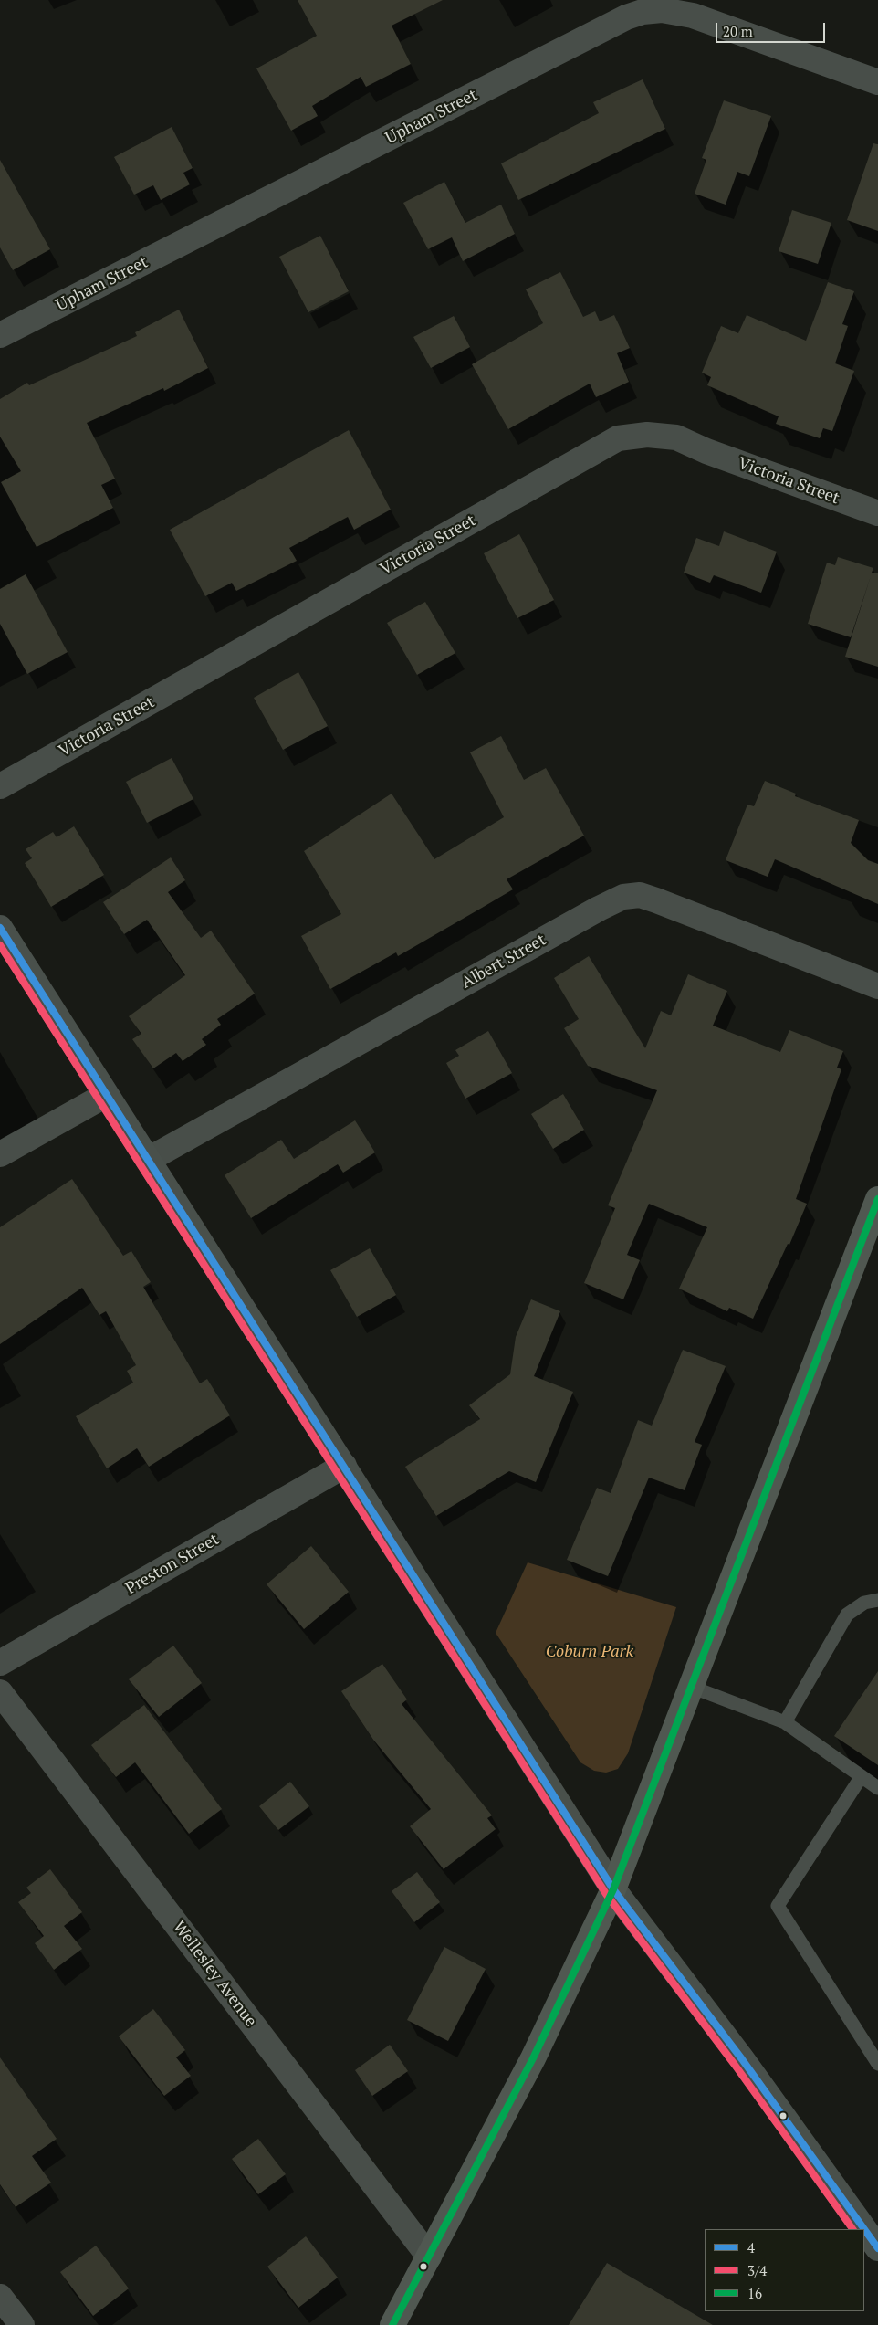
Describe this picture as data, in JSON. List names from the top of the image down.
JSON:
{
  "streets": {
    "street": [
      "Upham Street",
      "Victoria Street",
      "Albert Street",
      "Preston Street",
      "Wellesley Avenue"
    ]
  },
  "parks": ["Coburn Park"],
  "lines": ["transit line 4", "transit line 3/4", "transit line 16"],
  "legend": ["4", "3/4", "16"],
  "scale_bar": "20 m"
}
